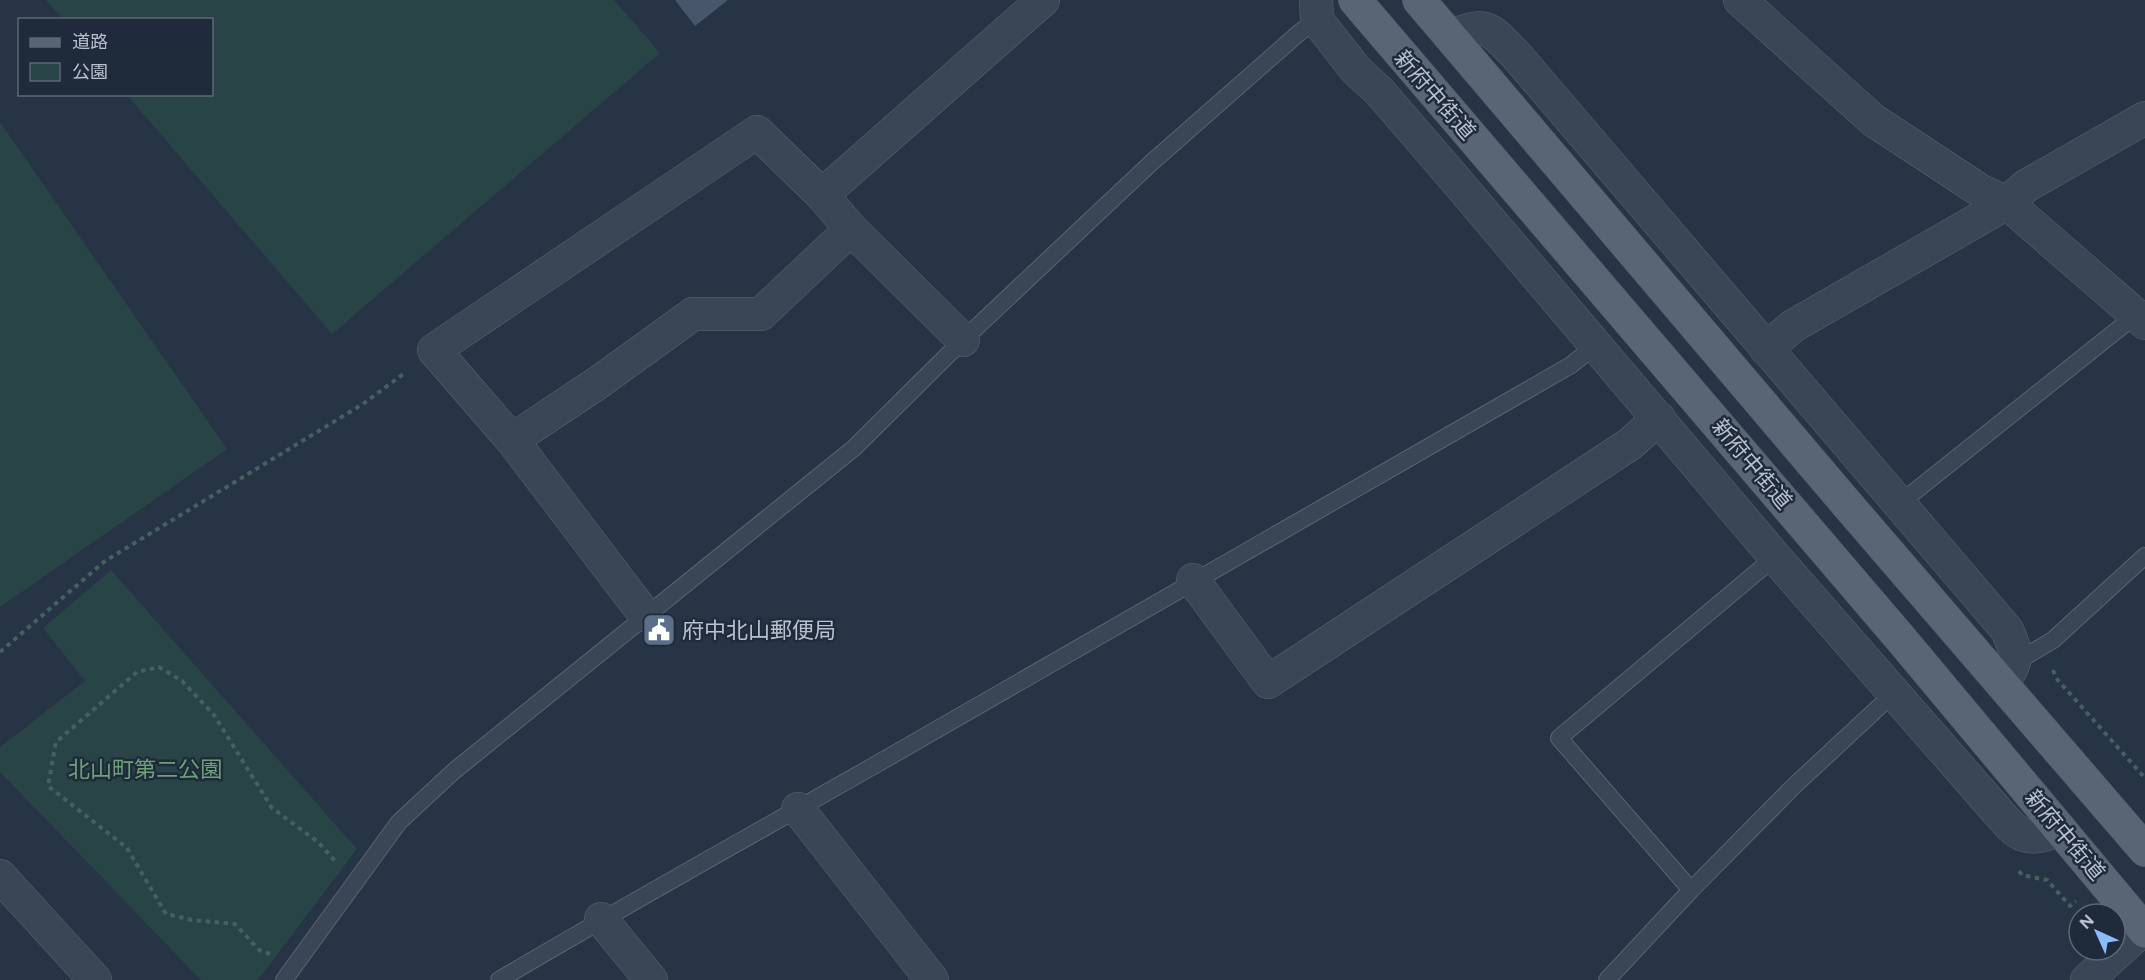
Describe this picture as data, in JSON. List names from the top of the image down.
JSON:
{
  "streets": {
    "main road": ["新府中街道"]
  },
  "parks": ["北山町第二公園"],
  "places": {
    "public building": ["府中北山郵便局"]
  },
  "legend": ["道路", "公園"],
  "north": "top left"
}
